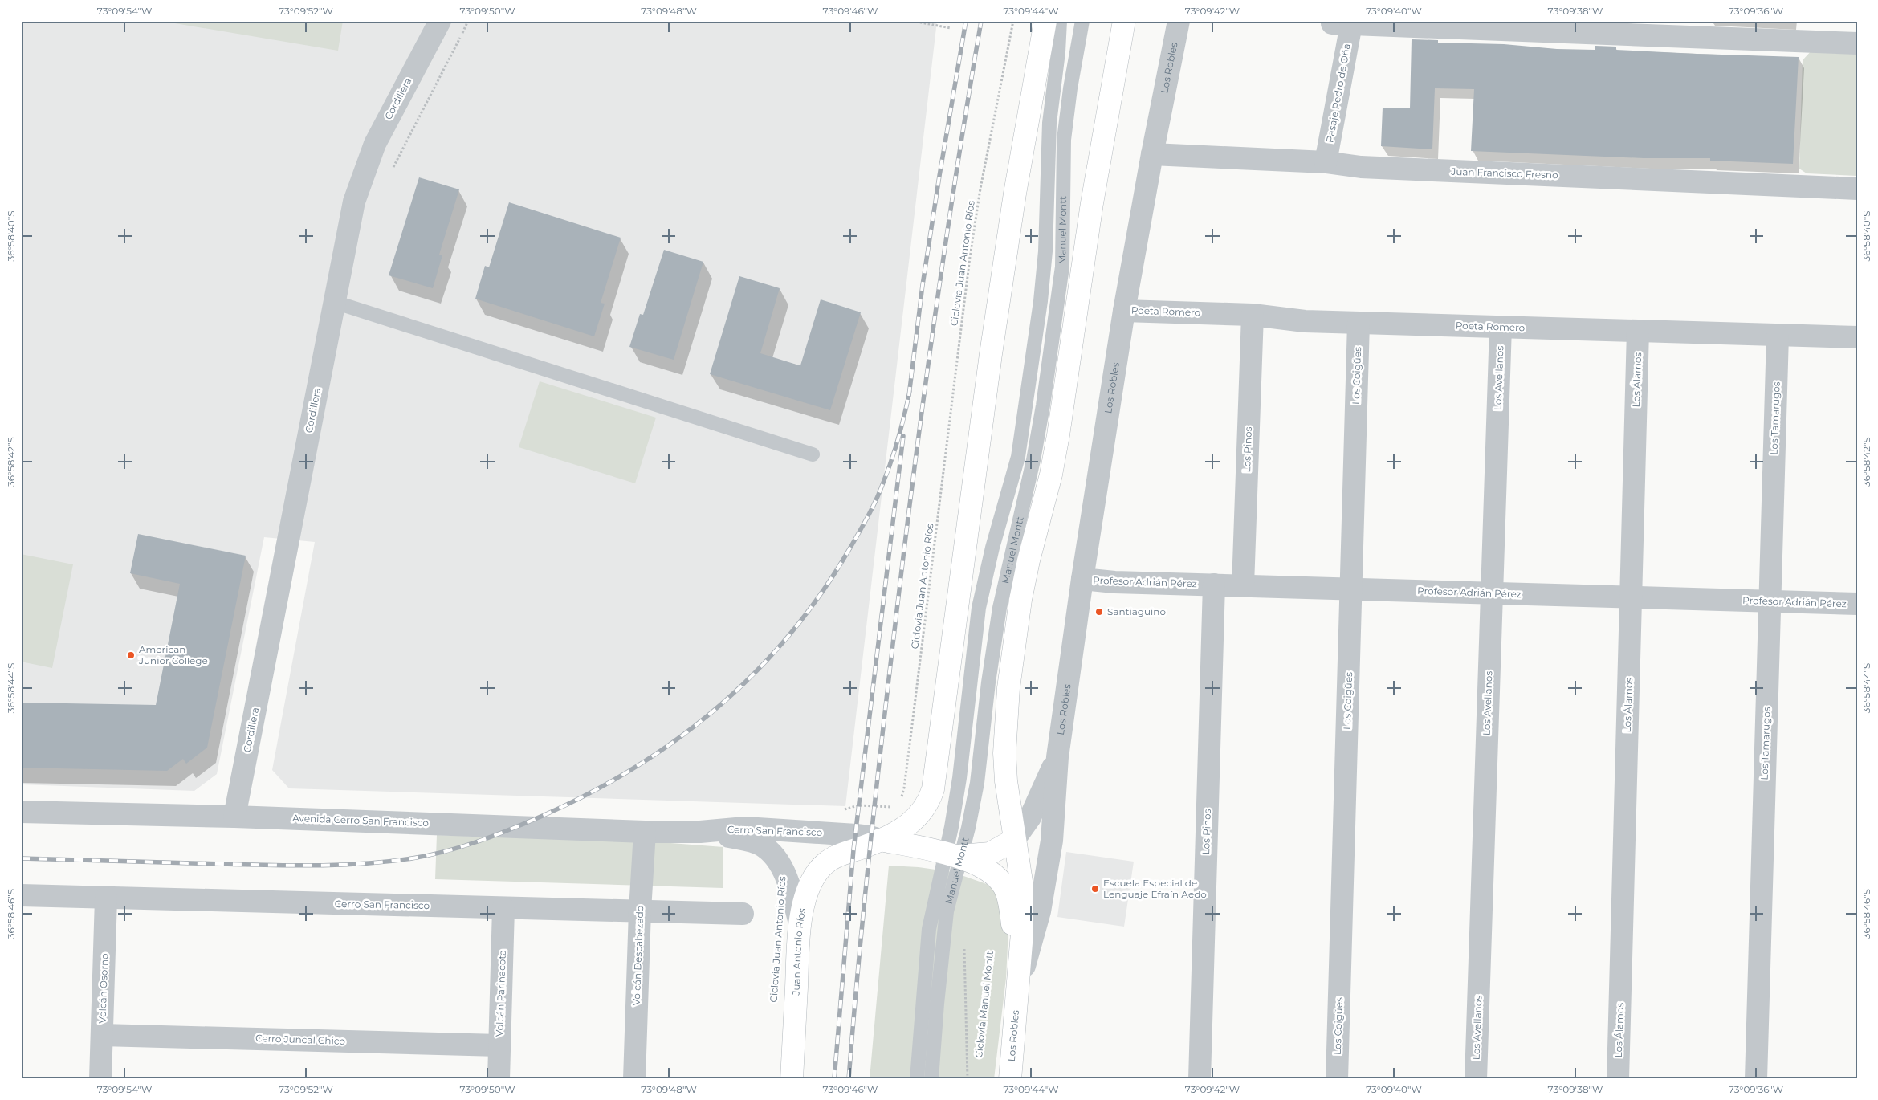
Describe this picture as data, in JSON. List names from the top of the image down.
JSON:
{
  "streets": {
    "main road": ["Los Robles", "Manuel Montt", "Juan Antonio Ríos"],
    "street": [
      "Pasaje Pedro de Oña",
      "Cordillera",
      "Juan Francisco Fresno",
      "Poeta Romero",
      "Los Coigües",
      "Los Avellanos",
      "Los Álamos",
      "Los Tamarugos",
      "Los Pinos",
      "Profesor Adrián Pérez",
      "Avenida Cerro San Francisco",
      "Cerro San Francisco",
      "Volcán Descabezado",
      "Volcán Osorno",
      "Volcán Parinacota",
      "Cerro Juncal Chico"
    ],
    "path": ["Ciclovía Juan Antonio Ríos"]
  },
  "crossings": [
    ["Los Robles", "Juan Francisco Fresno"],
    ["Los Robles", "Manuel Montt"],
    ["Los Robles", "Poeta Romero"],
    ["Los Robles", "Profesor Adrián Pérez"],
    ["Pasaje Pedro de Oña", "Juan Francisco Fresno"],
    ["Cordillera", "Avenida Cerro San Francisco"],
    ["Poeta Romero", "Los Coigües"],
    ["Poeta Romero", "Los Avellanos"],
    ["Poeta Romero", "Los Álamos"],
    ["Poeta Romero", "Los Tamarugos"],
    ["Poeta Romero", "Los Pinos"],
    ["Los Coigües", "Profesor Adrián Pérez"],
    ["Los Avellanos", "Profesor Adrián Pérez"],
    ["Los Álamos", "Profesor Adrián Pérez"],
    ["Los Tamarugos", "Profesor Adrián Pérez"],
    ["Los Pinos", "Profesor Adrián Pérez"],
    ["Avenida Cerro San Francisco", "Cerro San Francisco"],
    ["Avenida Cerro San Francisco", "Volcán Descabezado"],
    ["Cerro San Francisco", "Juan Antonio Ríos"],
    ["Cerro San Francisco", "Volcán Descabezado"],
    ["Cerro San Francisco", "Volcán Osorno"],
    ["Cerro San Francisco", "Volcán Parinacota"],
    ["Volcán Osorno", "Cerro Juncal Chico"],
    ["Volcán Parinacota", "Cerro Juncal Chico"]
  ],
  "places": ["Santiaguino", "American Junior College", "Escuela Especial de Lenguaje Efraín Aedo"],
  "coordinates": [
    "73°09'54\"W",
    "73°09'52\"W",
    "73°09'50\"W",
    "73°09'48\"W",
    "73°09'46\"W",
    "73°09'44\"W",
    "73°09'42\"W",
    "73°09'40\"W",
    "73°09'38\"W",
    "73°09'36\"W",
    "36°58'40\"S",
    "36°58'42\"S",
    "36°58'44\"S",
    "36°58'46\"S"
  ]
}
